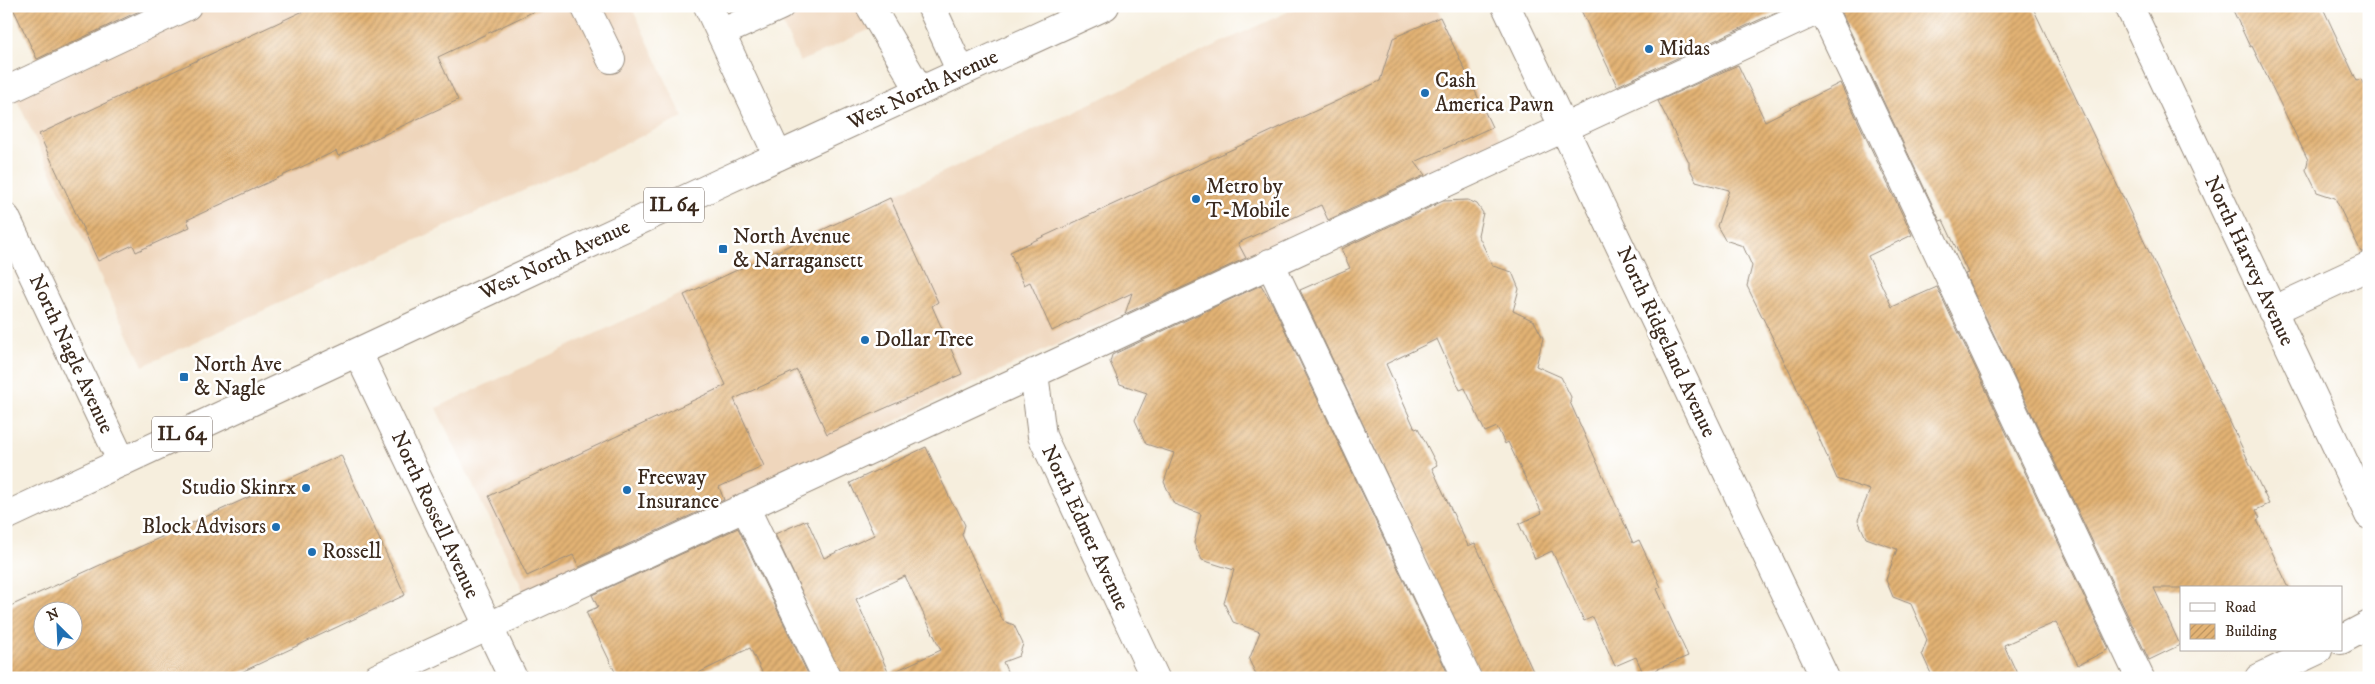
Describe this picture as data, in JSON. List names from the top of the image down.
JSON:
{
  "streets": {
    "street": [
      "West North Avenue",
      "IL 64",
      "North Harvey Avenue",
      "North Ridgeland Avenue",
      "North Nagle Avenue",
      "North Rossell Avenue",
      "North Edmer Avenue"
    ]
  },
  "crossings": [
    ["West North Avenue", "North Nagle Avenue"],
    ["West North Avenue", "North Rossell Avenue"]
  ],
  "places": {
    "other": [
      "Midas",
      "Cash America Pawn",
      "Metro by T-Mobile",
      "Dollar Tree",
      "Studio Skinrx",
      "Freeway Insurance",
      "Block Advisors",
      "Rossell"
    ],
    "transit": ["North Avenue & Narragansett", "North Ave & Nagle"]
  },
  "legend": ["Road", "Building"],
  "north": "top left"
}
